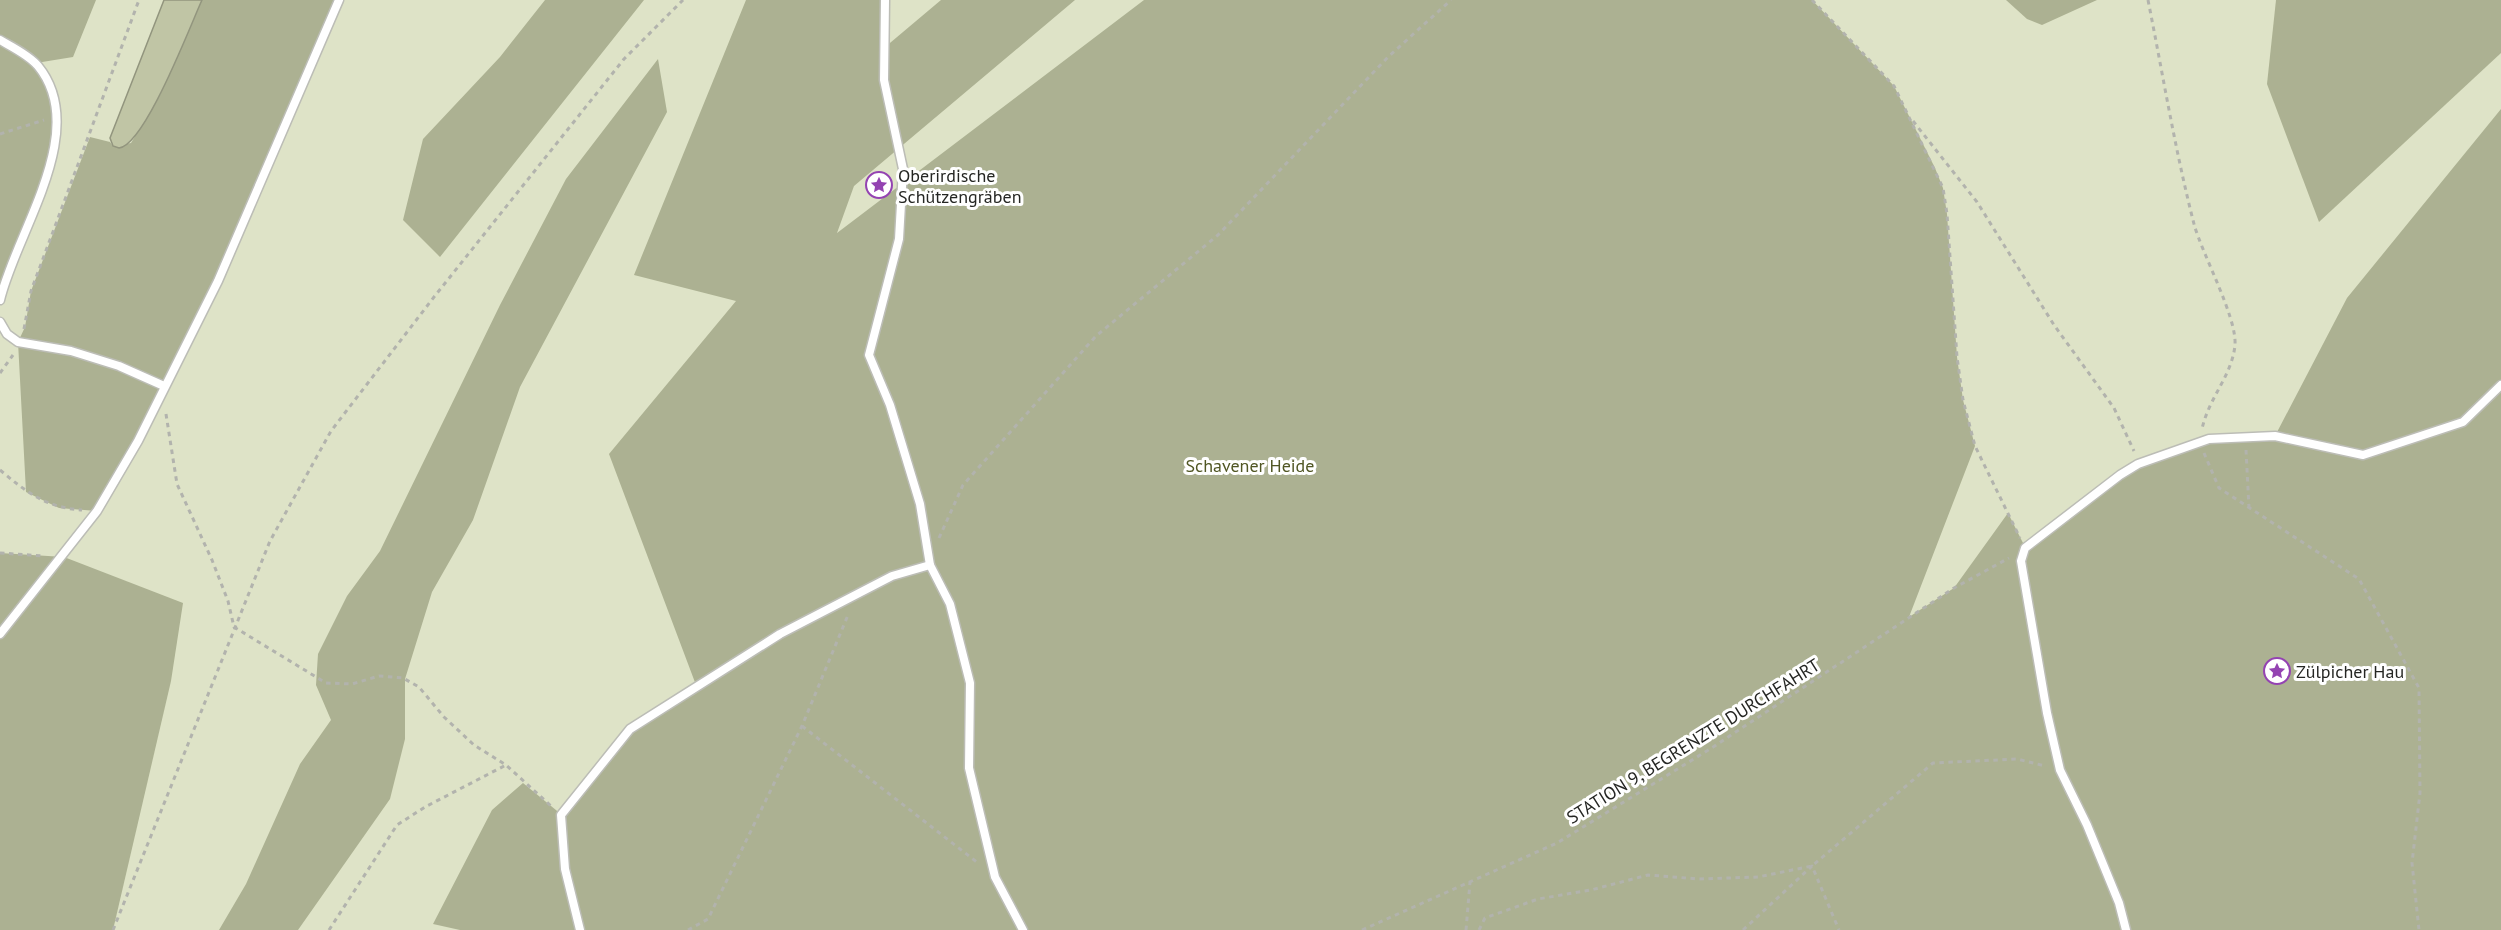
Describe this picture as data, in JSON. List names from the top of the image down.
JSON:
{
  "streets": {
    "path": ["STATION 9, BEGRENZTE DURCHFAHRT"]
  },
  "parks": ["Schavener Heide"],
  "places": {
    "place": ["Oberirdische Schützengräben", "Zülpicher Hau"]
  }
}
